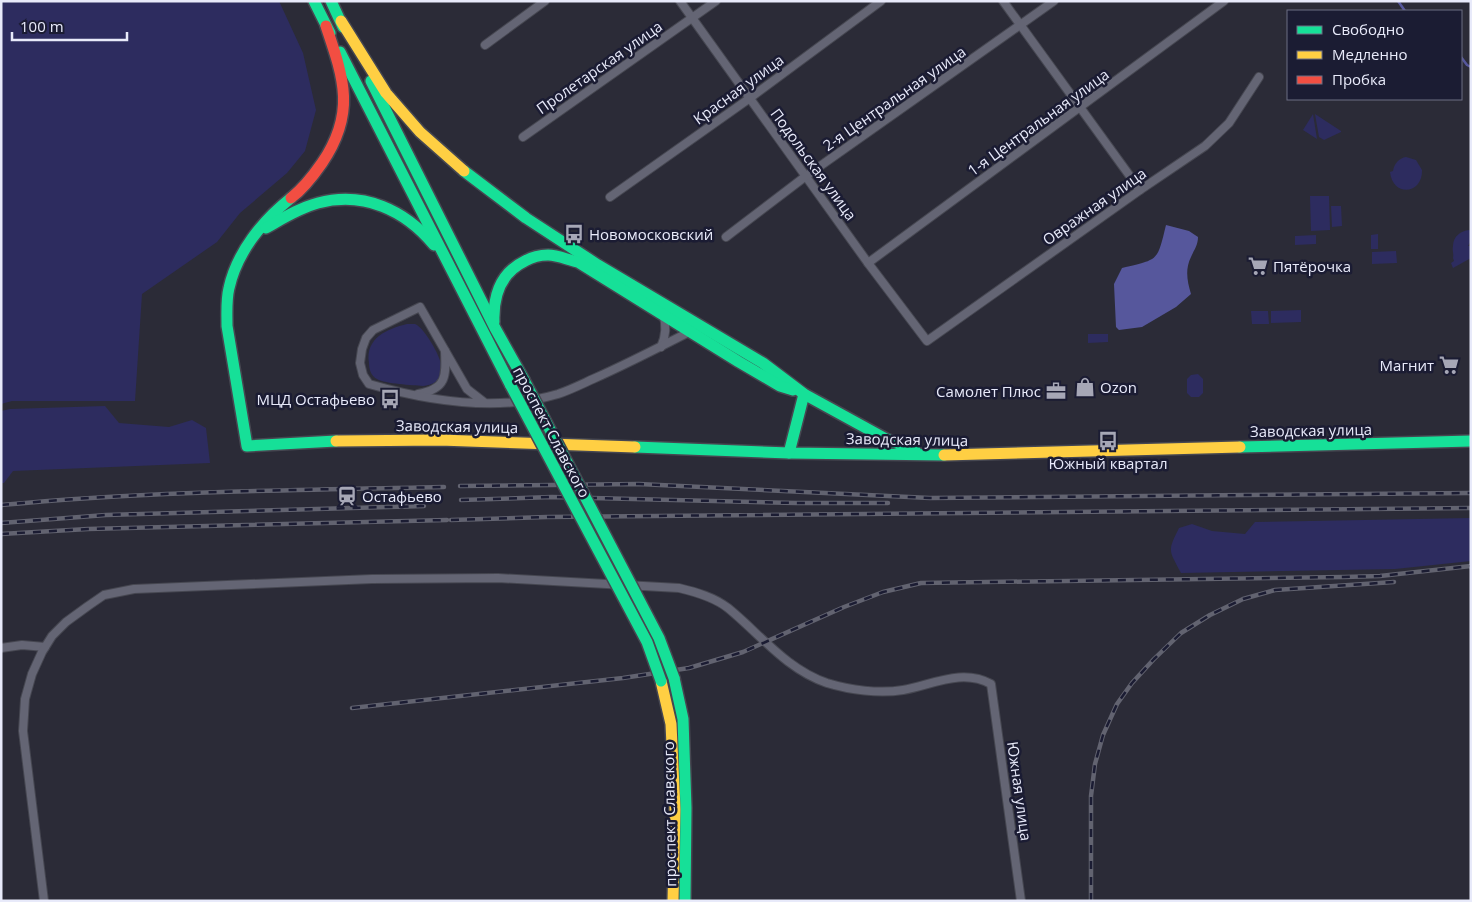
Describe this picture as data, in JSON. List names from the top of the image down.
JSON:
{
  "streets": {
    "street": [
      "Пролетарская улица",
      "Красная улица",
      "2-я Центральная улица",
      "1-я Центральная улица",
      "Подольская улица",
      "Овражная улица",
      "Заводская улица",
      "проспект Славского",
      "Южная улица"
    ]
  },
  "crossings": [
    ["Пролетарская улица", "Подольская улица"],
    ["Красная улица", "Подольская улица"],
    ["2-я Центральная улица", "Подольская улица"],
    ["1-я Центральная улица", "Подольская улица"],
    ["Подольская улица", "Овражная улица"]
  ],
  "places": {
    "bus stop": ["Новомосковский", "МЦД Остафьево", "Южный квартал"],
    "supermarket": ["Пятёрочка", "Магнит"],
    "shop": ["Ozon"],
    "office": ["Самолет Плюс"],
    "station": ["Остафьево"]
  },
  "legend": ["Свободно", "Медленно", "Пробка"],
  "scale_bar": "100 m"
}
